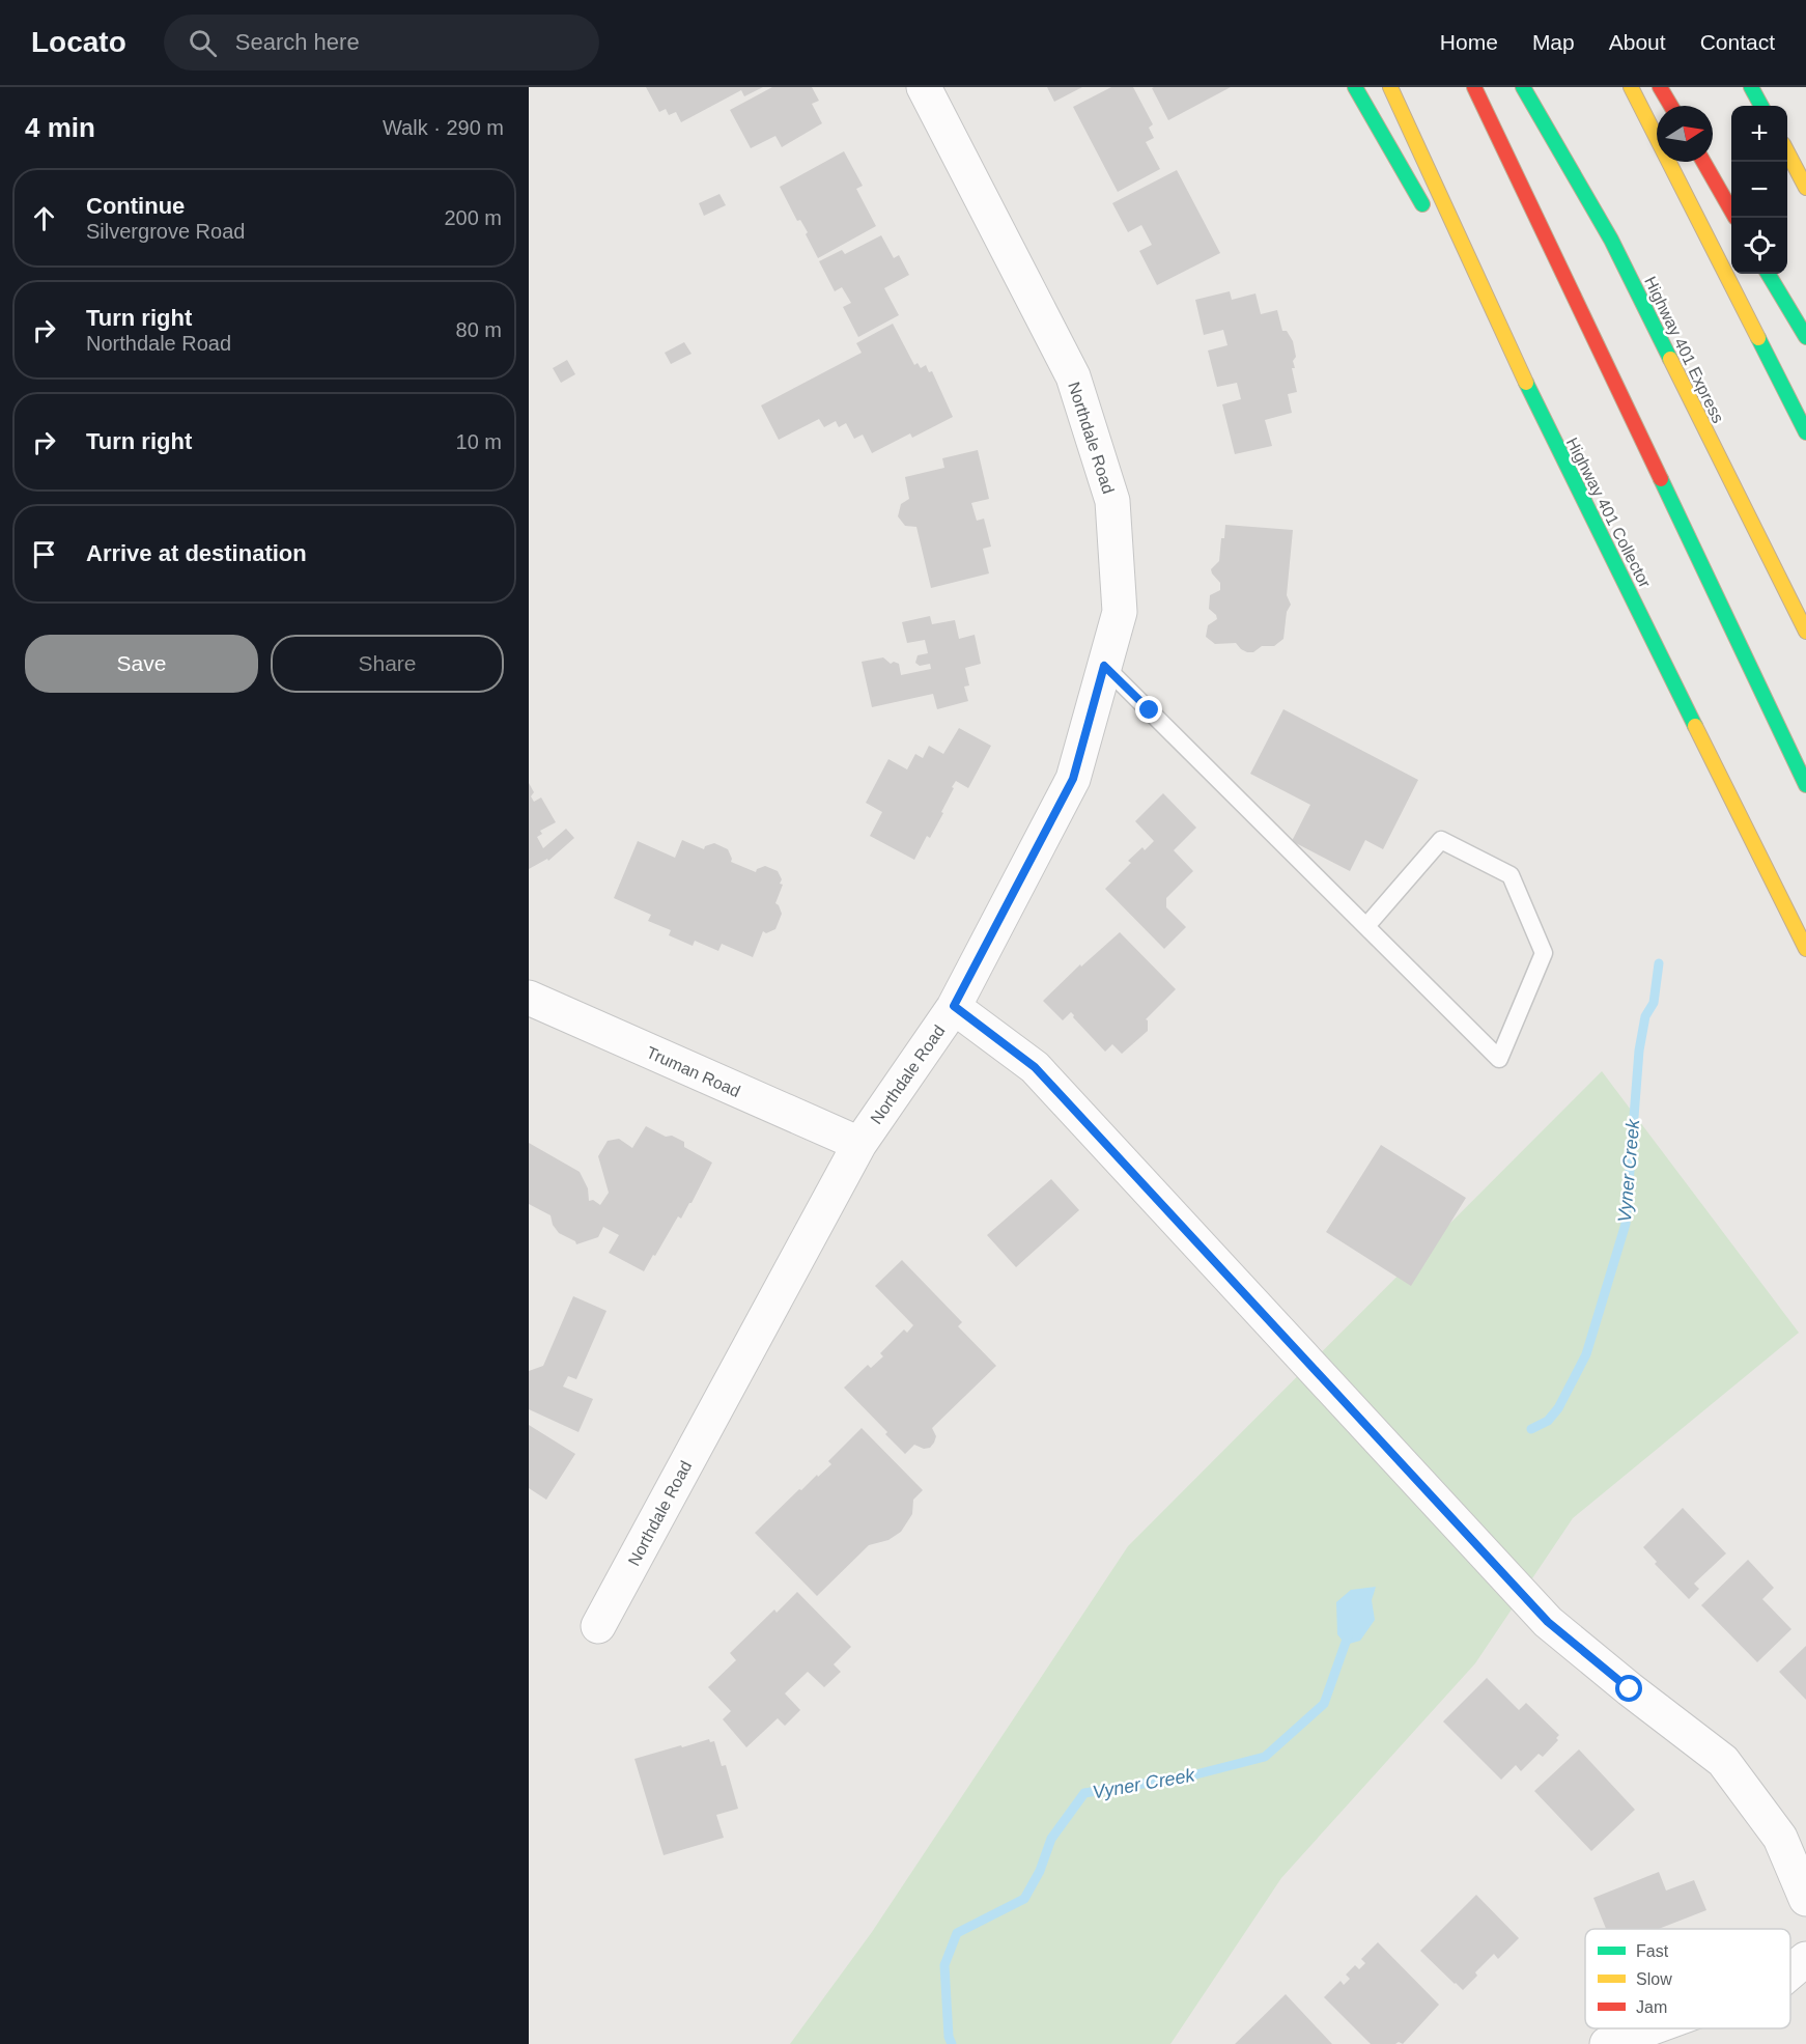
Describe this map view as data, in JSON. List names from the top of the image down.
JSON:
{
  "streets": {
    "highway": ["Highway 401 Express", "Highway 401 Collector"],
    "street": ["Northdale Road", "Truman Road"]
  },
  "crossings": [
    ["Northdale Road", "Truman Road"]
  ],
  "water": ["Vyner Creek"],
  "legend": ["Fast", "Slow", "Jam"],
  "north": "right",
  "page": {
    "header": "Locato",
    "search": "Search here",
    "nav": [
      "Home",
      "Map",
      "About",
      "Contact"
    ],
    "heading": ["4 min", "Walk · 290 m"],
    "map_buttons": ["+", "−"],
    "list": [
      ["Continue", "Silvergrove Road", "200 m"],
      ["Turn right", "Northdale Road", "80 m"],
      ["Turn right", "10 m"],
      "Arrive at destination"
    ],
    "buttons": ["Save", "Share"]
  }
}
